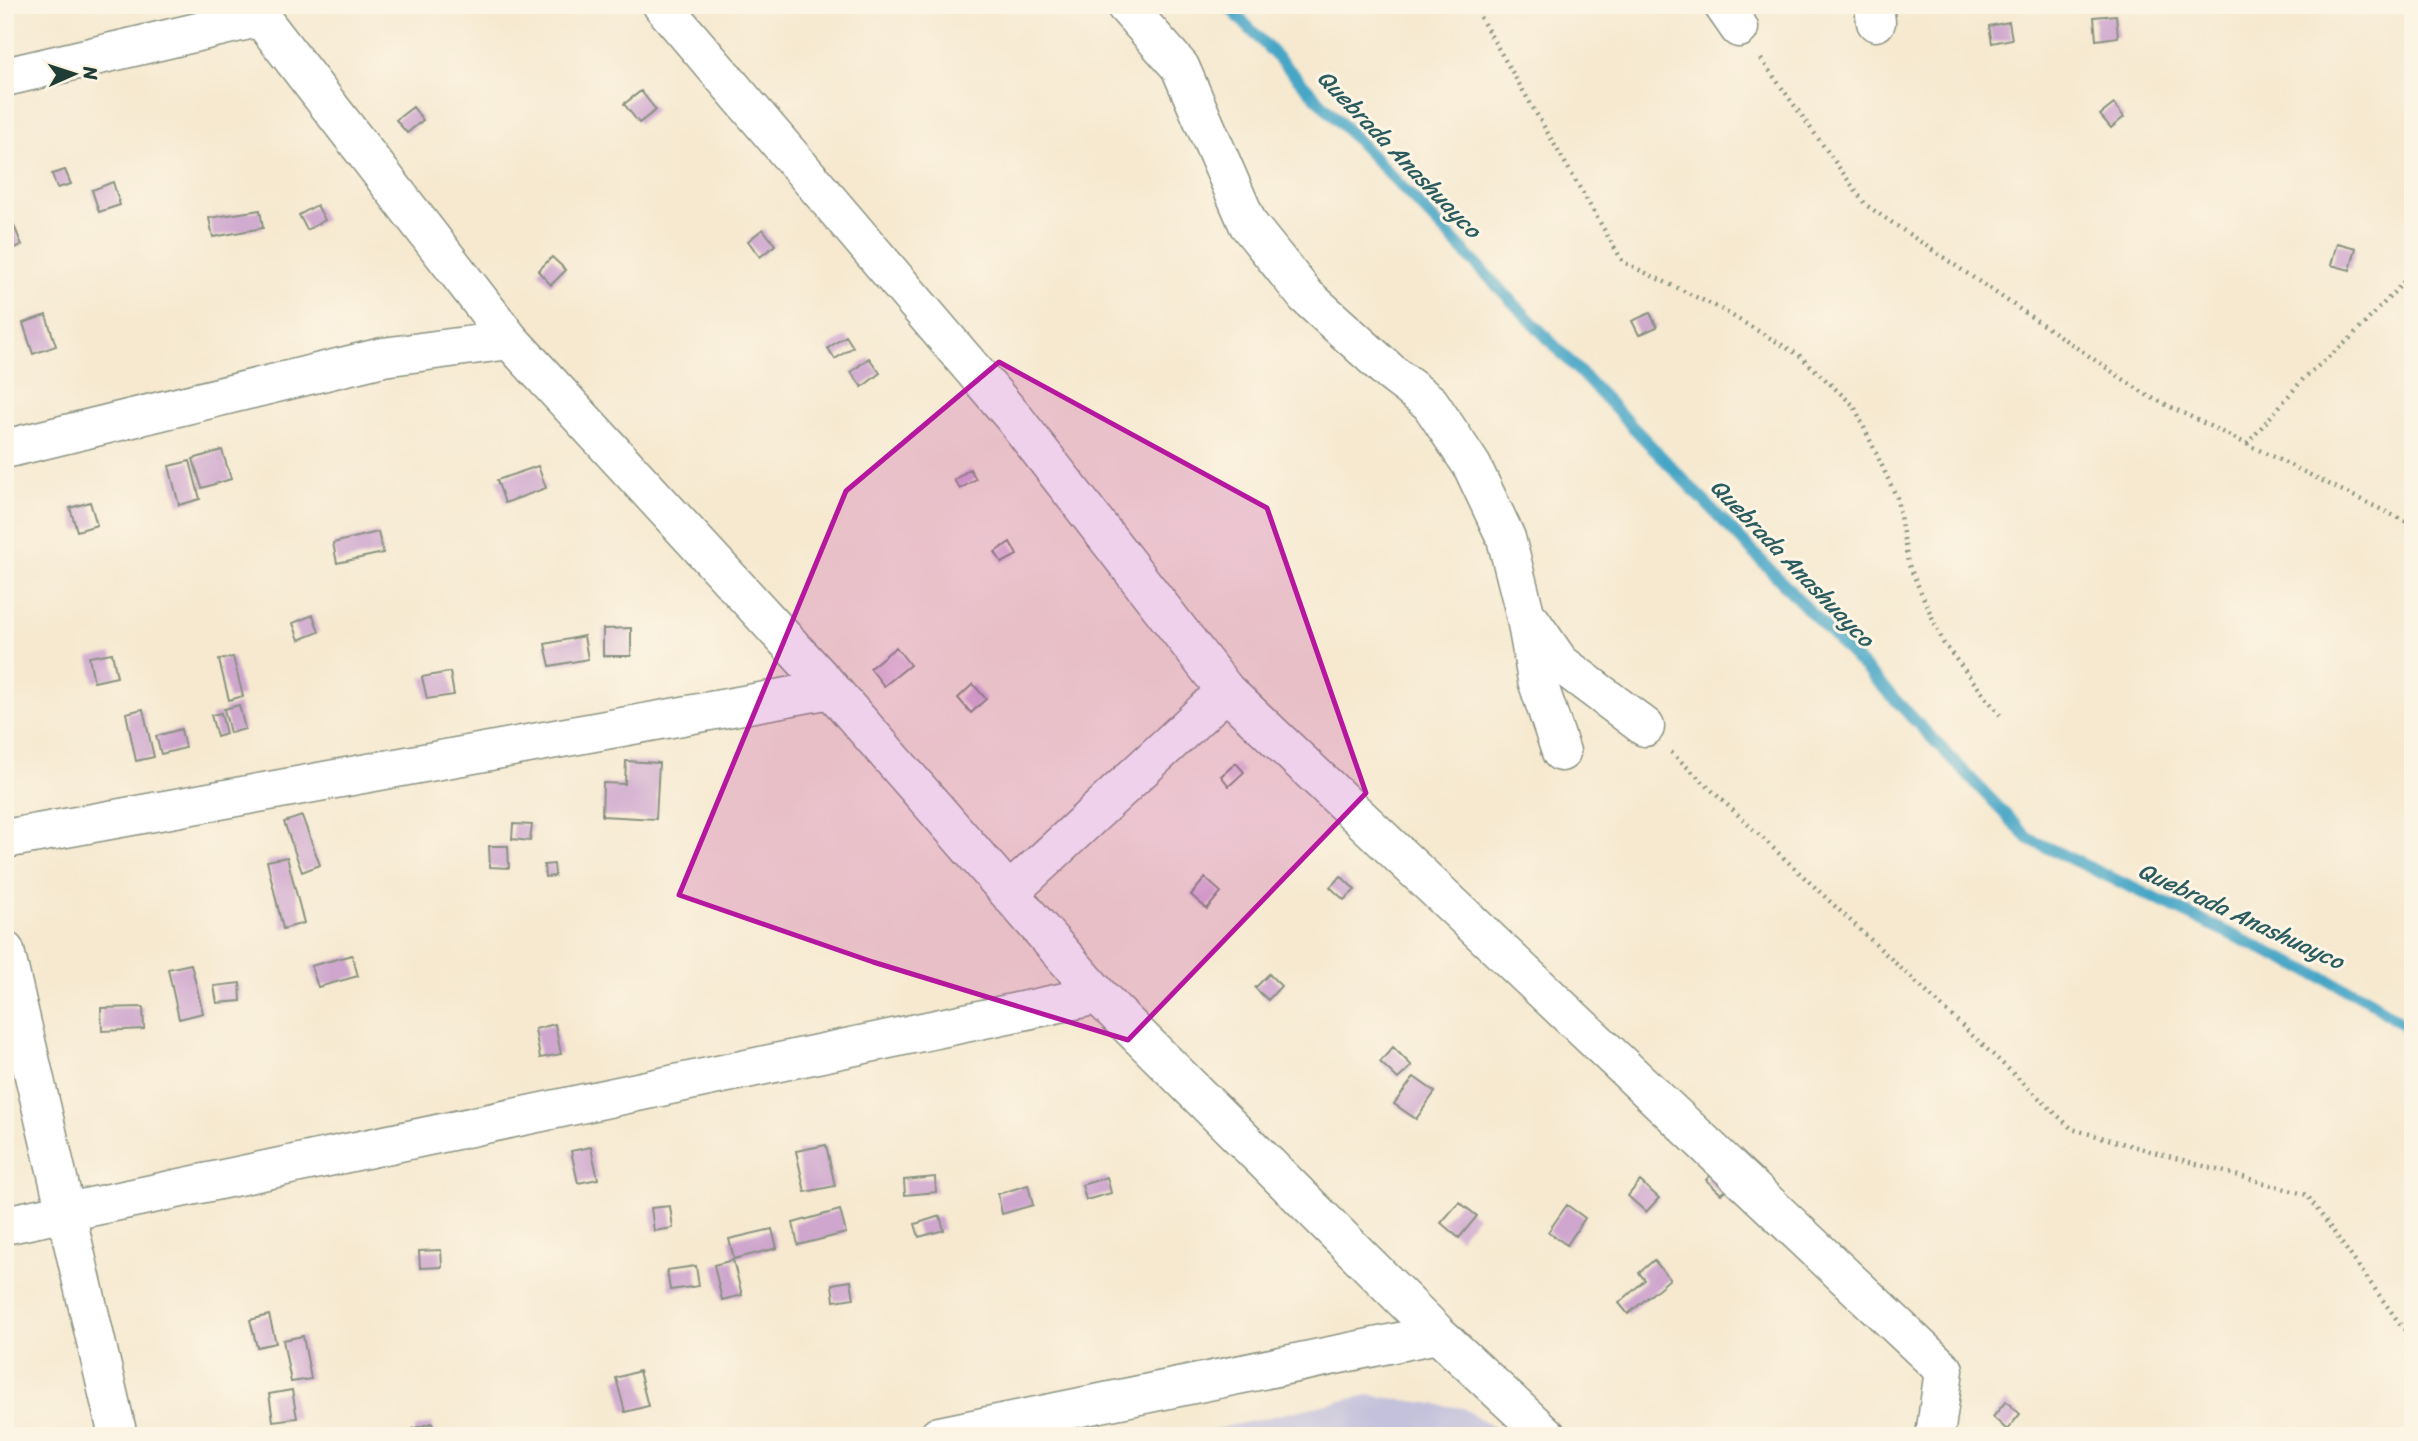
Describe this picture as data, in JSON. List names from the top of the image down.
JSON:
{
  "water": ["Quebrada Anashuayco"],
  "north": "right"
}
